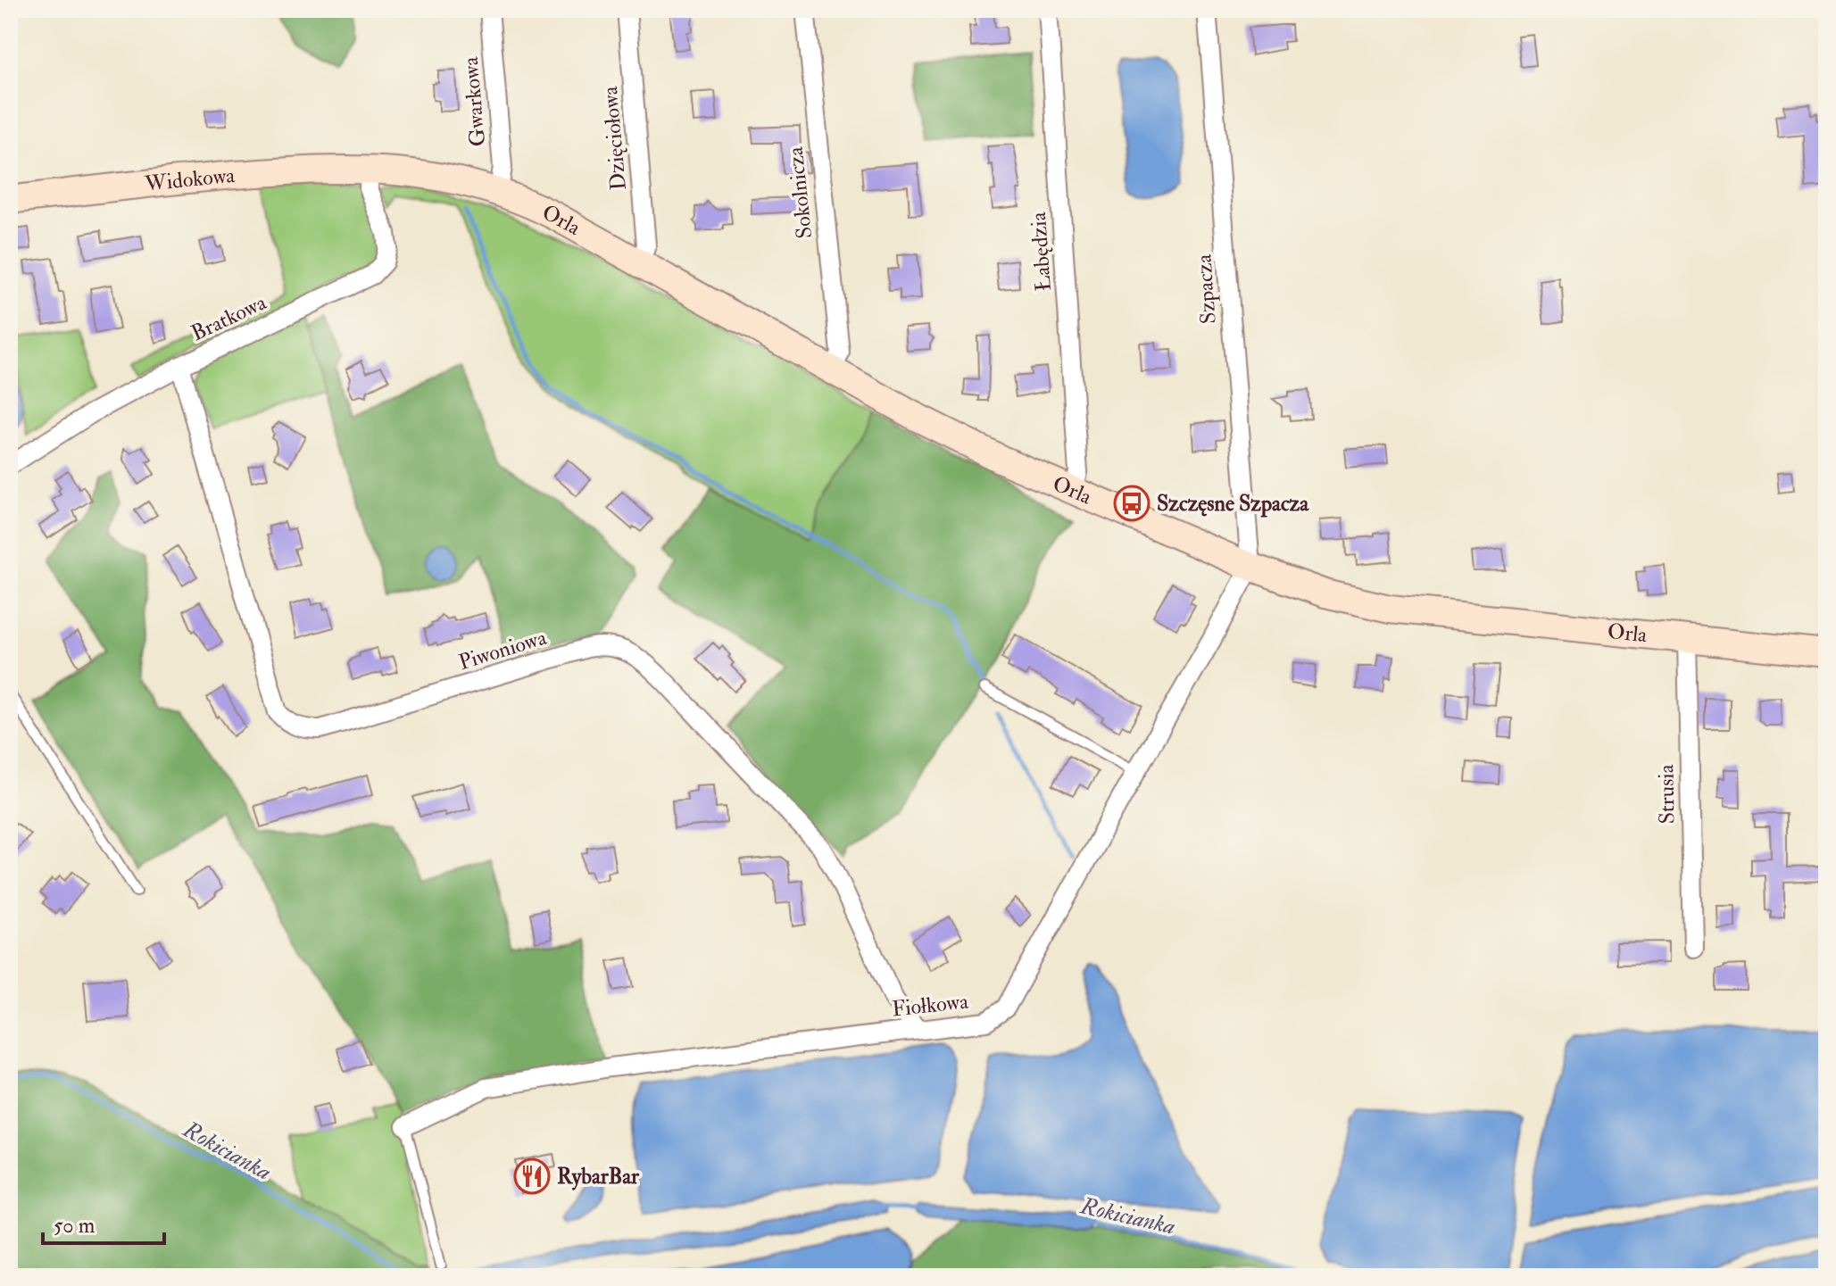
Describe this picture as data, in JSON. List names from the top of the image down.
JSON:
{
  "streets": {
    "street": [
      "Gwarkowa",
      "Dzięciołowa",
      "Widokowa",
      "Sokolnicza",
      "Orla",
      "Łabędzia",
      "Szpacza",
      "Bratkowa",
      "Piwoniowa",
      "Strusia",
      "Fiołkowa"
    ]
  },
  "crossings": [
    ["Gwarkowa", "Orla"],
    ["Dzięciołowa", "Orla"],
    ["Widokowa", "Orla"],
    ["Widokowa", "Bratkowa"],
    ["Sokolnicza", "Orla"],
    ["Orla", "Łabędzia"],
    ["Orla", "Szpacza"],
    ["Orla", "Bratkowa"],
    ["Orla", "Strusia"],
    ["Orla", "Fiołkowa"],
    ["Szpacza", "Fiołkowa"],
    ["Bratkowa", "Piwoniowa"],
    ["Piwoniowa", "Fiołkowa"]
  ],
  "water": ["Rokicianka"],
  "places": {
    "bus stop": ["Szczęsne Szpacza"],
    "restaurant": ["RybarBar"]
  },
  "scale_bar": "50 m"
}
